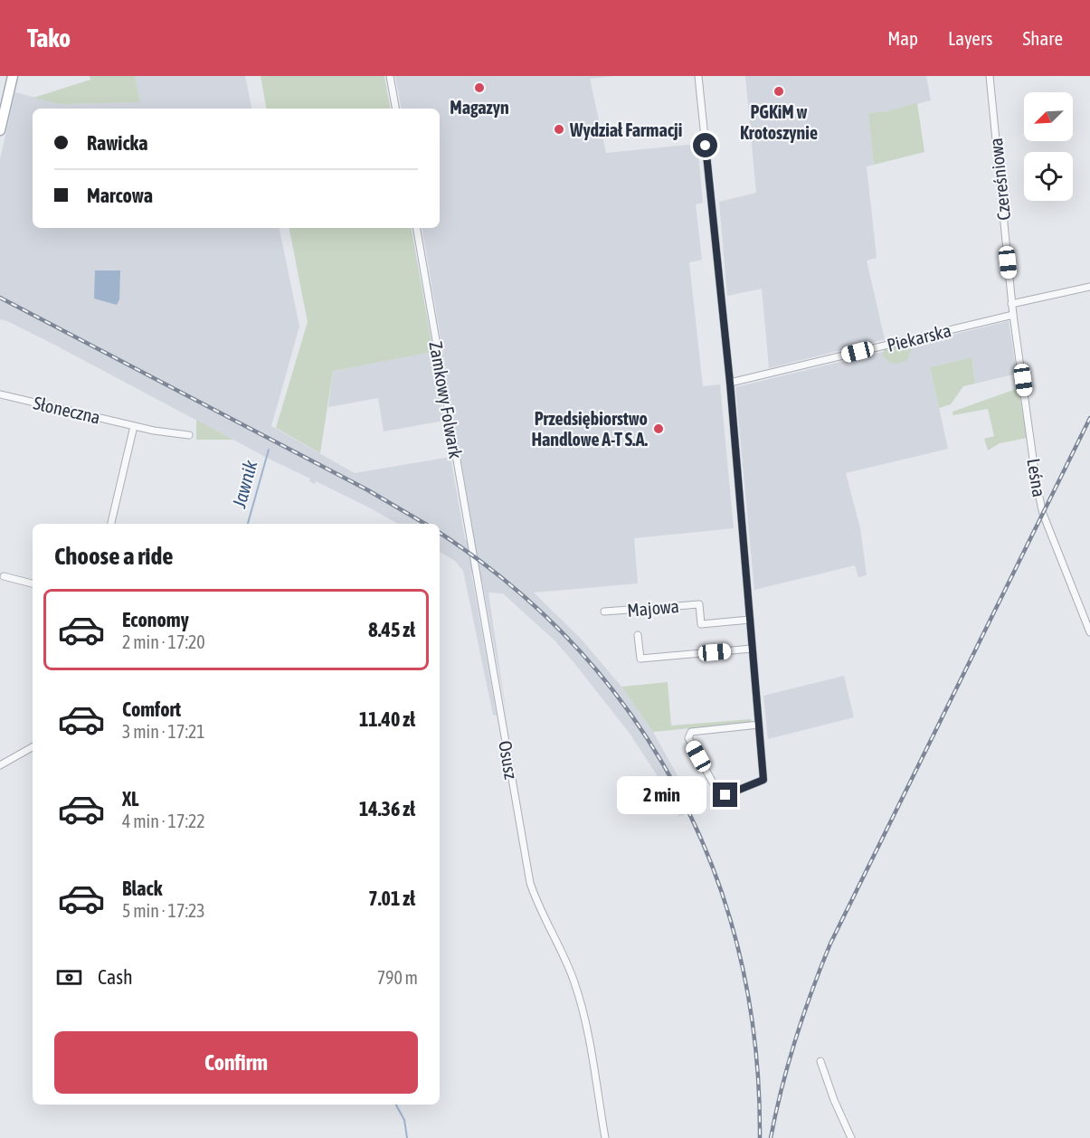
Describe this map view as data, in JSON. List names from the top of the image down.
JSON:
{
  "streets": {
    "street": [
      "Czereśniowa",
      "Piekarska",
      "Zamkowy Folwark",
      "Słoneczna",
      "Leśna",
      "Majowa",
      "Osusz"
    ]
  },
  "crossings": [
    ["Czereśniowa", "Piekarska"],
    ["Czereśniowa", "Leśna"],
    ["Piekarska", "Leśna"],
    ["Zamkowy Folwark", "Osusz"]
  ],
  "water": ["Jawnik"],
  "places": [
    "Magazyn",
    "PGKiM w Krotoszynie",
    "Wydział Farmacji",
    "Przedsiębiorstwo Handlowe A-T S.A."
  ],
  "north": "bottom left",
  "page": {
    "header": "Tako",
    "nav": ["Map", "Layers", "Share"],
    "banner": ["Rawicka", "Marcowa"],
    "heading": "Choose a ride",
    "list": [
      {
        "name": "Economy",
        "note": "2 min · 17:20",
        "value": "8.45 zł"
      },
      {
        "name": "Comfort",
        "note": "3 min · 17:21",
        "value": "11.40 zł"
      },
      {
        "name": "XL",
        "note": "4 min · 17:22",
        "value": "14.36 zł"
      },
      {
        "name": "Black",
        "note": "5 min · 17:23",
        "value": "7.01 zł"
      }
    ],
    "bubble": "2 min",
    "pay": ["Cash", "790 m"],
    "buttons": "Confirm"
  }
}
